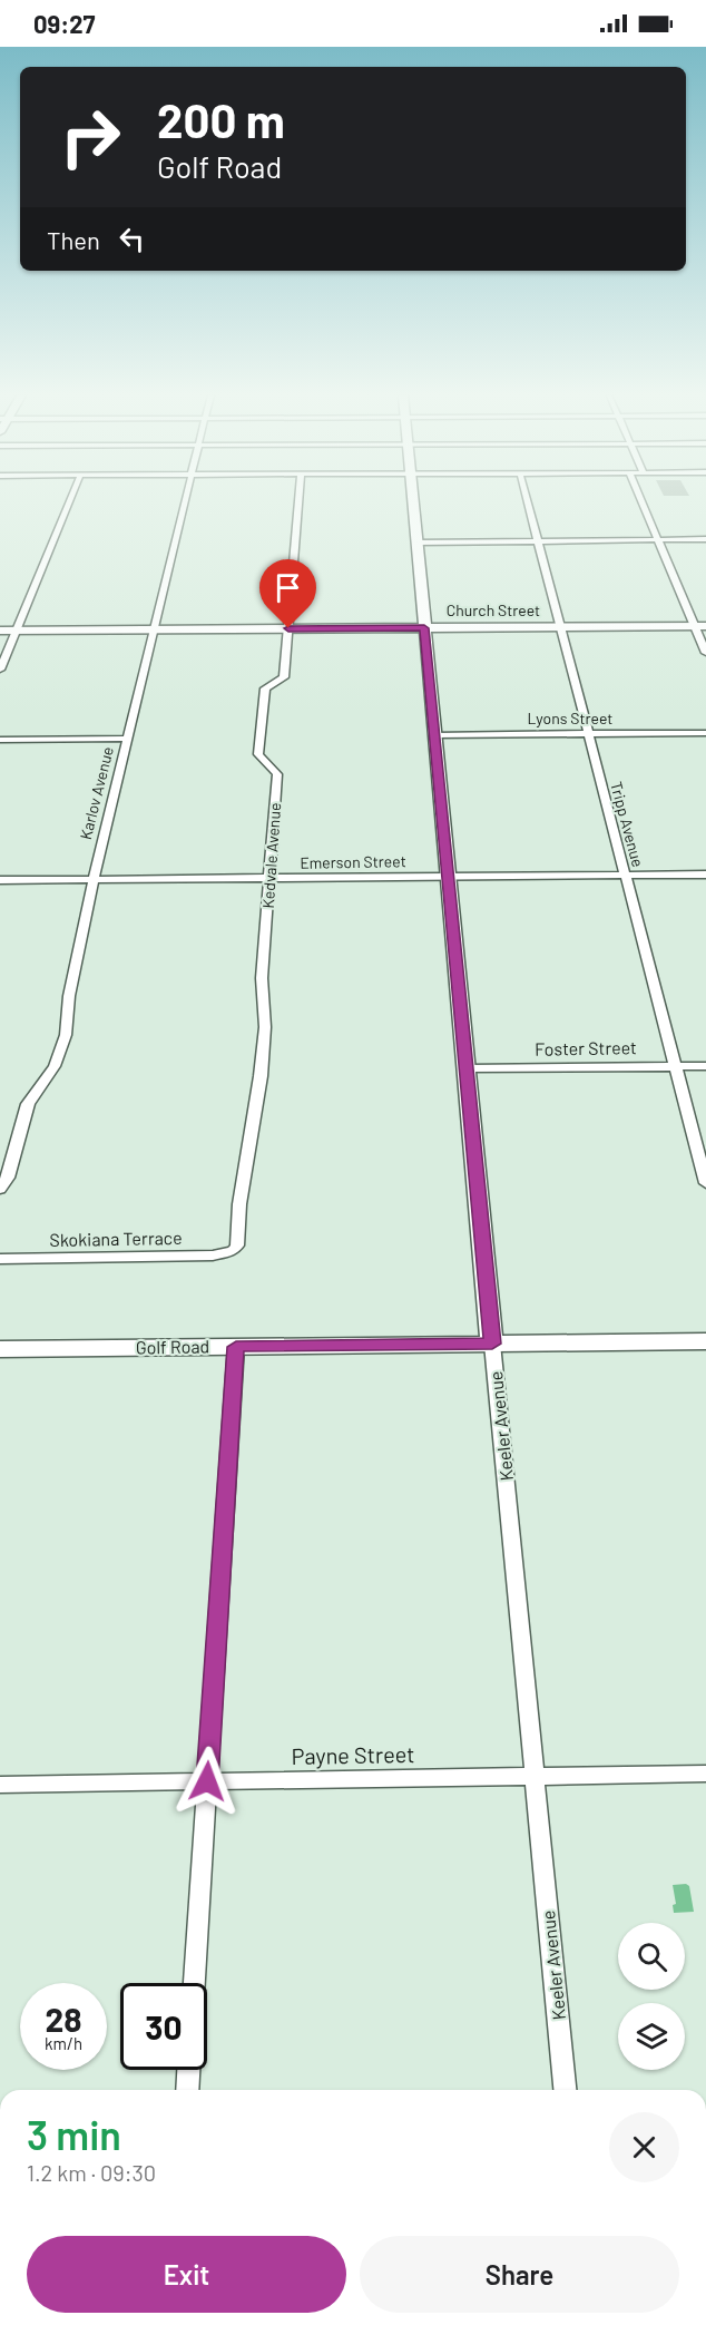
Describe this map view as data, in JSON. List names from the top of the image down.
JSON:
{
  "streets": {
    "street": [
      "Church Street",
      "Lyons Street",
      "Karlov Avenue",
      "Tripp Avenue",
      "Kedvale Avenue",
      "Emerson Street",
      "Foster Street",
      "Skokiana Terrace",
      "Golf Road",
      "Keeler Avenue",
      "Payne Street"
    ]
  },
  "crossings": [
    ["Church Street", "Karlov Avenue"],
    ["Church Street", "Tripp Avenue"],
    ["Church Street", "Kedvale Avenue"],
    ["Church Street", "Keeler Avenue"],
    ["Lyons Street", "Tripp Avenue"],
    ["Lyons Street", "Keeler Avenue"],
    ["Karlov Avenue", "Emerson Street"],
    ["Tripp Avenue", "Emerson Street"],
    ["Tripp Avenue", "Foster Street"],
    ["Kedvale Avenue", "Emerson Street"],
    ["Kedvale Avenue", "Skokiana Terrace"],
    ["Emerson Street", "Keeler Avenue"],
    ["Foster Street", "Keeler Avenue"],
    ["Golf Road", "Keeler Avenue"],
    ["Keeler Avenue", "Payne Street"]
  ],
  "page": {
    "status": "09:27",
    "turn": ["200 m", "Golf Road"],
    "then": "Then",
    "speed": "28 km/h",
    "limit": "30",
    "heading": ["3 min", "1.2 km · 09:30"],
    "buttons": ["Exit", "Share"]
  }
}
